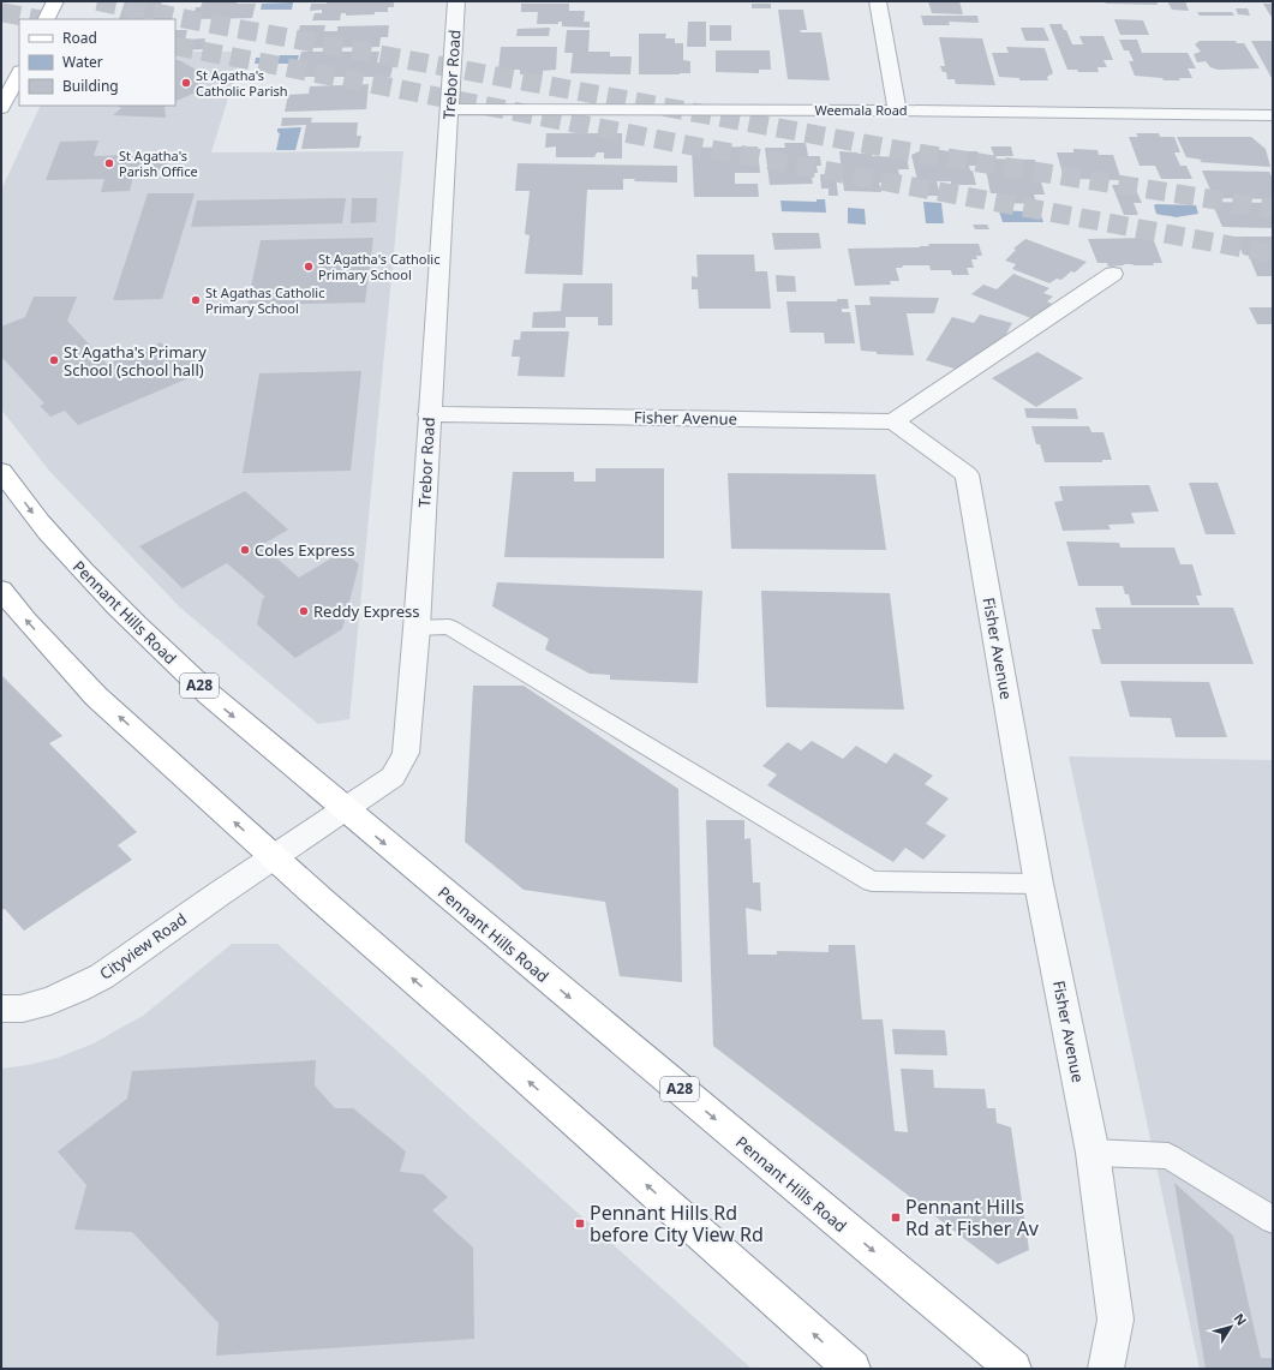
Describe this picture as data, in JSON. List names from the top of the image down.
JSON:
{
  "streets": {
    "main road": ["Pennant Hills Road", "A28"],
    "street": [
      "Trebor Road",
      "Weemala Road",
      "Fisher Avenue",
      "Cityview Road"
    ]
  },
  "crossings": [
    ["Trebor Road", "Weemala Road"],
    ["Trebor Road", "Fisher Avenue"],
    ["Trebor Road", "Pennant Hills Road"],
    ["Trebor Road", "Cityview Road"]
  ],
  "places": {
    "other": [
      "St Agatha's Catholic Parish",
      "St Agatha's Parish Office",
      "St Agatha's Catholic Primary School",
      "St Agathas Catholic Primary School",
      "St Agatha's Primary School (school hall)",
      "Coles Express",
      "Reddy Express"
    ],
    "transit": ["Pennant Hills Rd at Fisher Av", "Pennant Hills Rd before City View Rd"]
  },
  "legend": ["Road", "Water", "Building"],
  "north": "top right"
}
